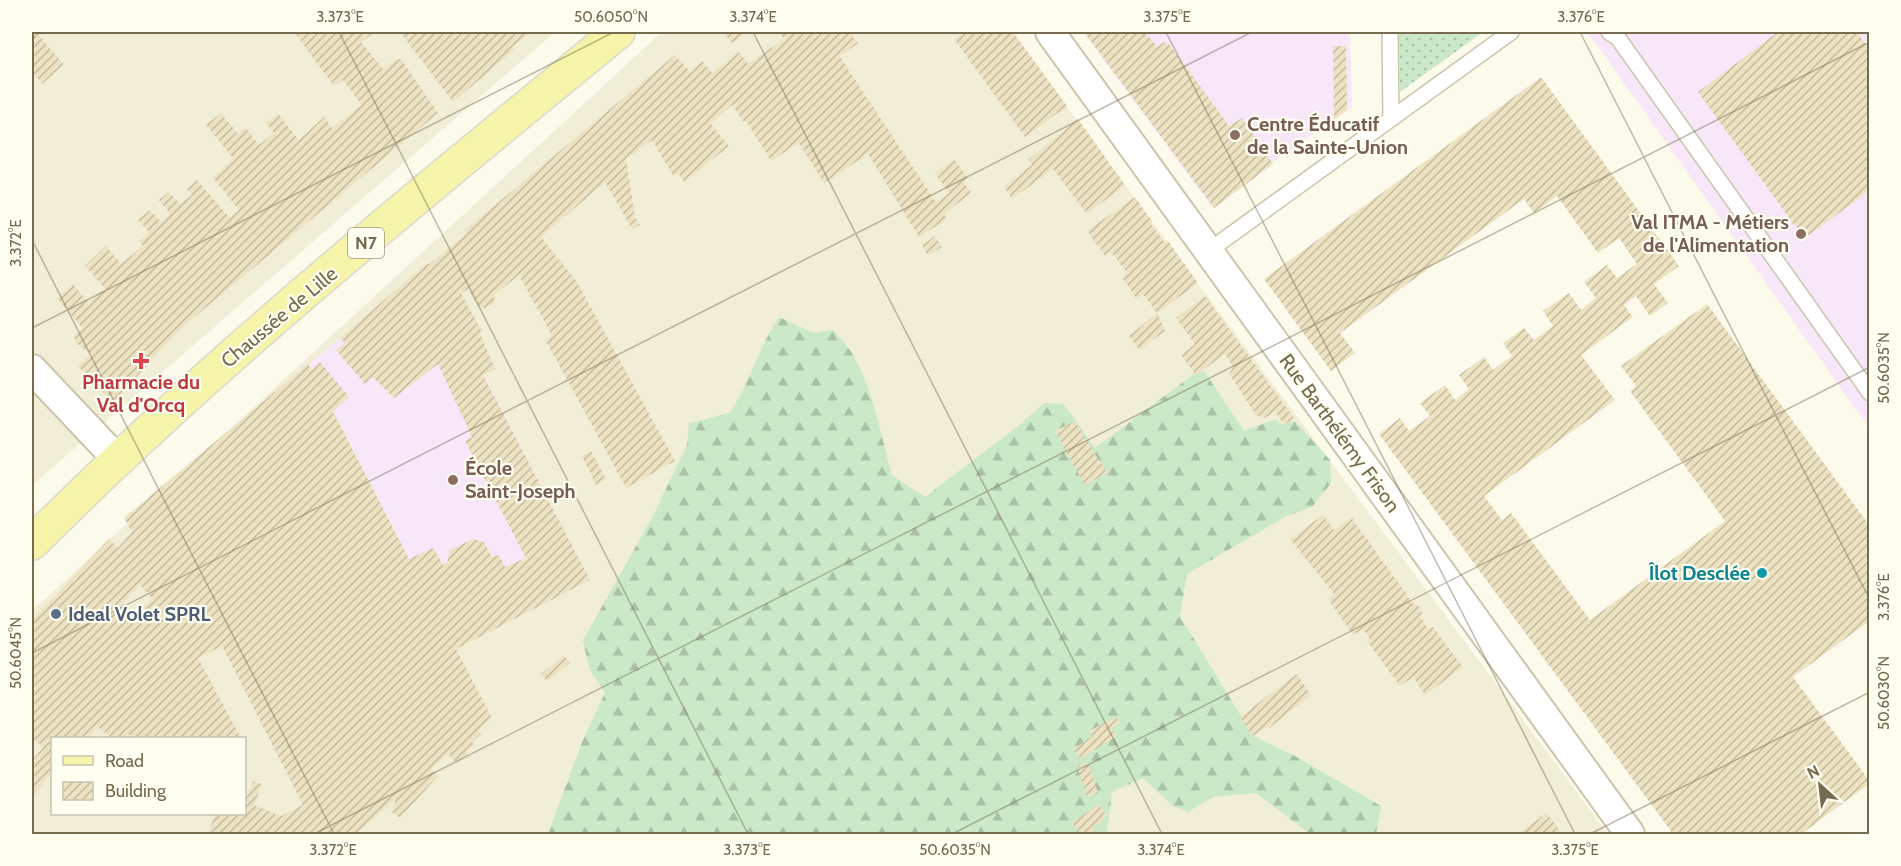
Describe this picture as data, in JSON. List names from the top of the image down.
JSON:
{
  "streets": {
    "main road": ["N7", "Chaussée de Lille"],
    "street": ["Rue Barthélémy Frison"]
  },
  "places": {
    "other": [
      "Centre Éducatif de la Sainte-Union",
      "Val ITMA - Métiers de l'Alimentation",
      "École Saint-Joseph",
      "Îlot Desclée",
      "Ideal Volet SPRL"
    ],
    "health": ["Pharmacie du Val d'Orcq"]
  },
  "legend": ["Road", "Building"],
  "north": "top left",
  "coordinates": [
    "3.373°E",
    "50.6050°N",
    "3.374°E",
    "3.375°E",
    "3.376°E",
    "3.372°E",
    "50.6035°N",
    "50.6045°N",
    "50.6030°N"
  ]
}
